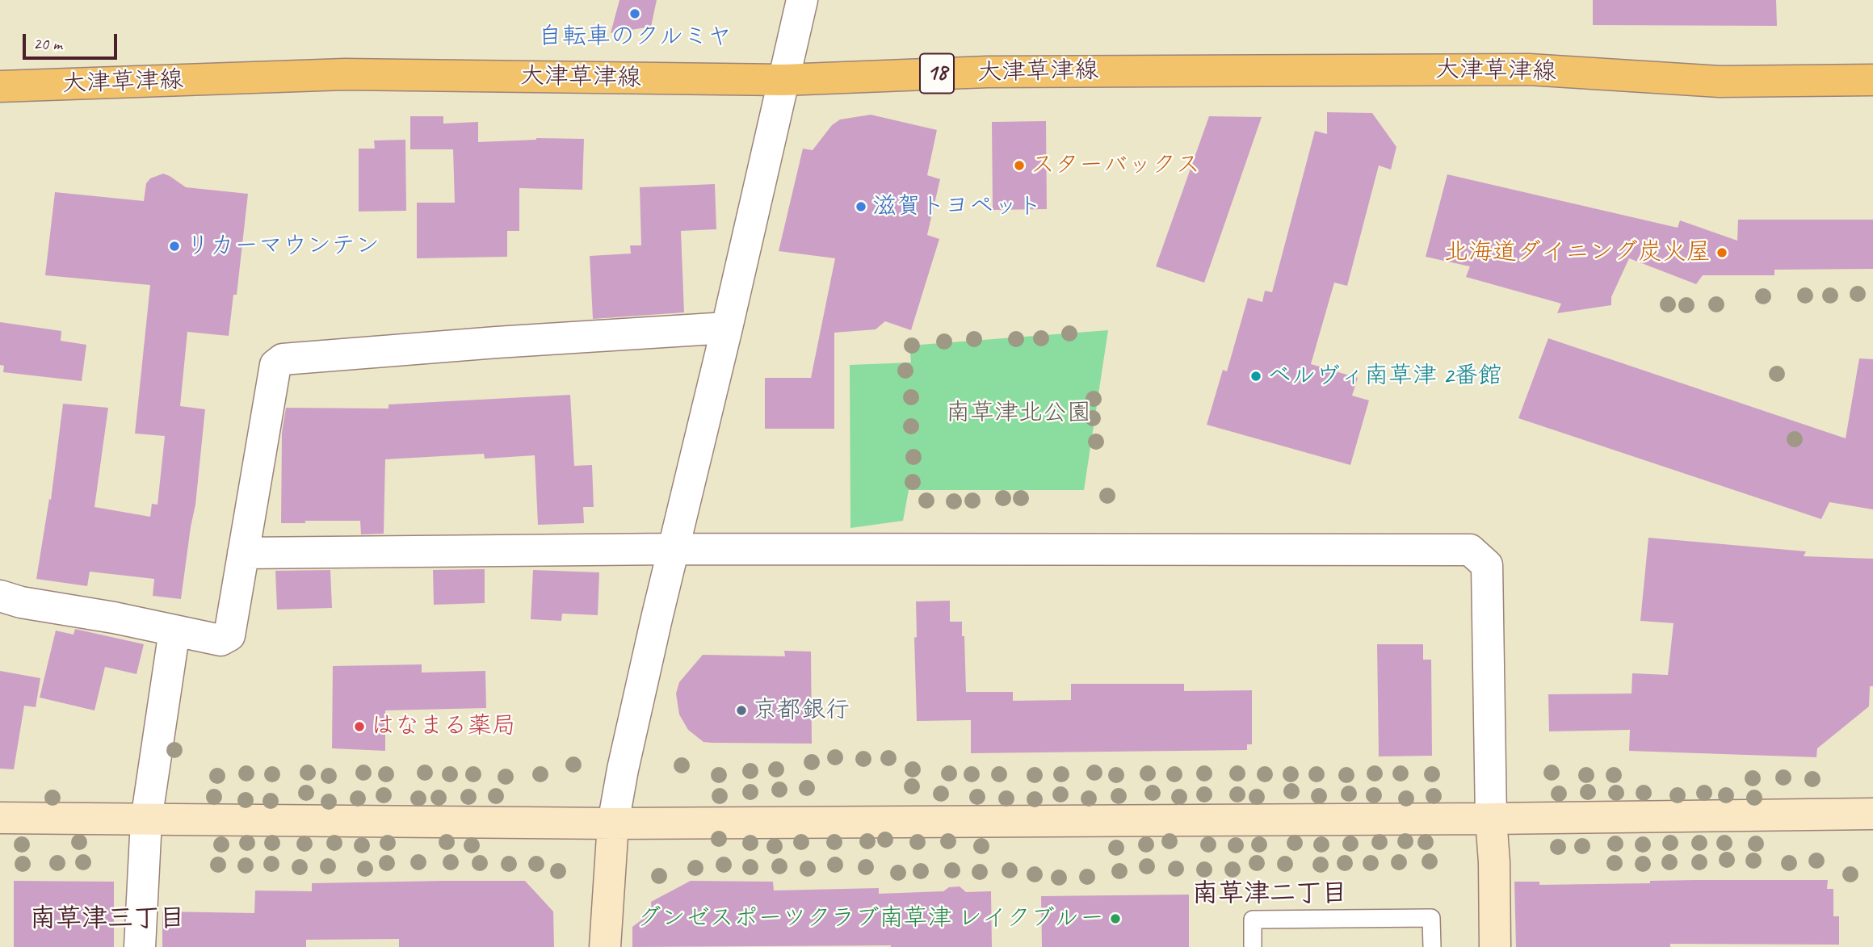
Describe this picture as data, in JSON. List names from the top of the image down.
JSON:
{
  "streets": {
    "main road": ["大津草津線", "18"]
  },
  "districts": ["南草津二丁目", "南草津三丁目"],
  "parks": ["南草津北公園"],
  "places": [
    "自転車のクルミヤ",
    "スターバックス",
    "滋賀トヨペット",
    "リカーマウンテン",
    "北海道ダイニング炭火屋",
    "ベルヴィ南草津 2番館",
    "京都銀行",
    "はなまる薬局",
    "グンゼスポーツクラブ南草津 レイクブルー"
  ],
  "scale_bar": "20 m"
}
